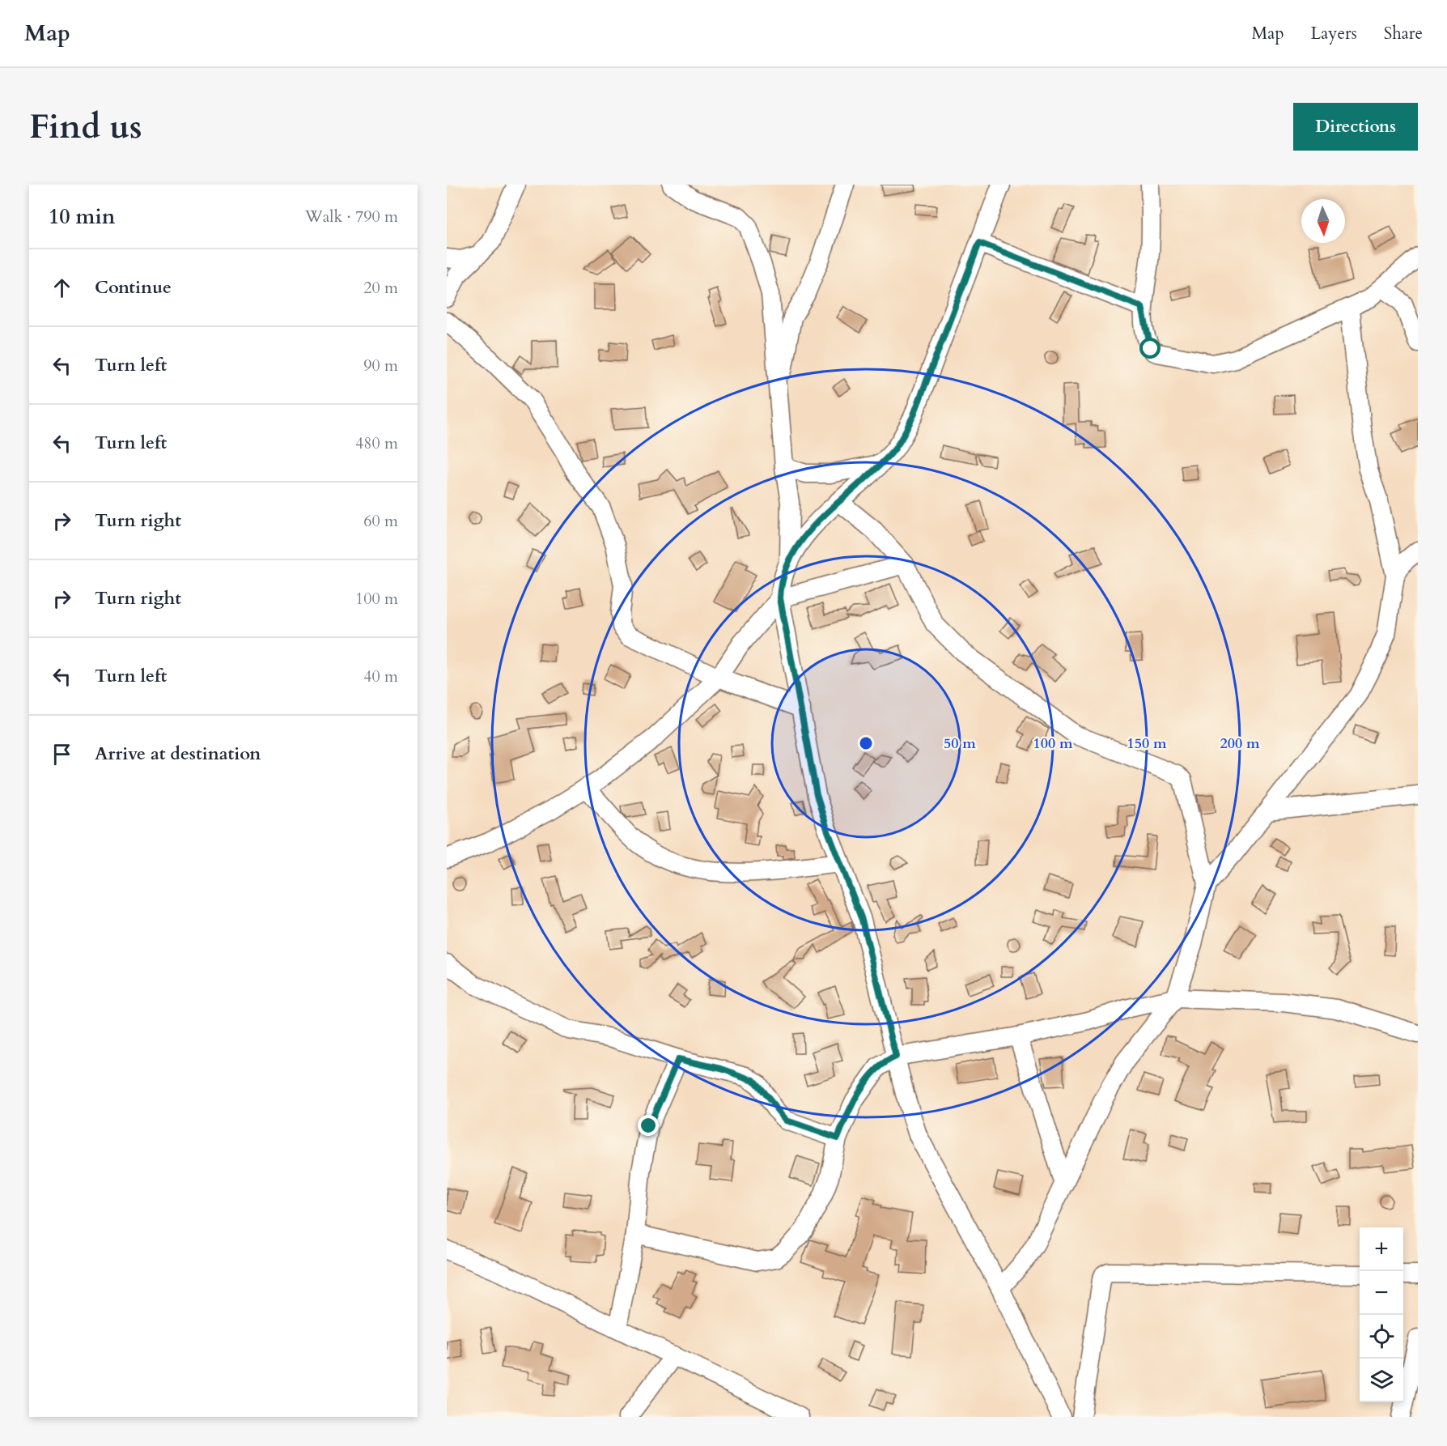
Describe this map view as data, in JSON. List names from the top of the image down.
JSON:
{
  "north": "bottom",
  "page": {
    "header": "Map",
    "nav": ["Map", "Layers", "Share"],
    "buttons": "Directions",
    "title": "Find us",
    "heading": ["10 min", "Walk · 790 m"],
    "list": [
      ["Continue", "20 m"],
      ["Turn left", "90 m"],
      ["Turn left", "480 m"],
      ["Turn right", "60 m"],
      ["Turn right", "100 m"],
      ["Turn left", "40 m"],
      "Arrive at destination"
    ],
    "map_buttons": ["+", "−"]
  },
  "rings": [
    "50 m",
    "100 m",
    "150 m",
    "200 m"
  ]
}
